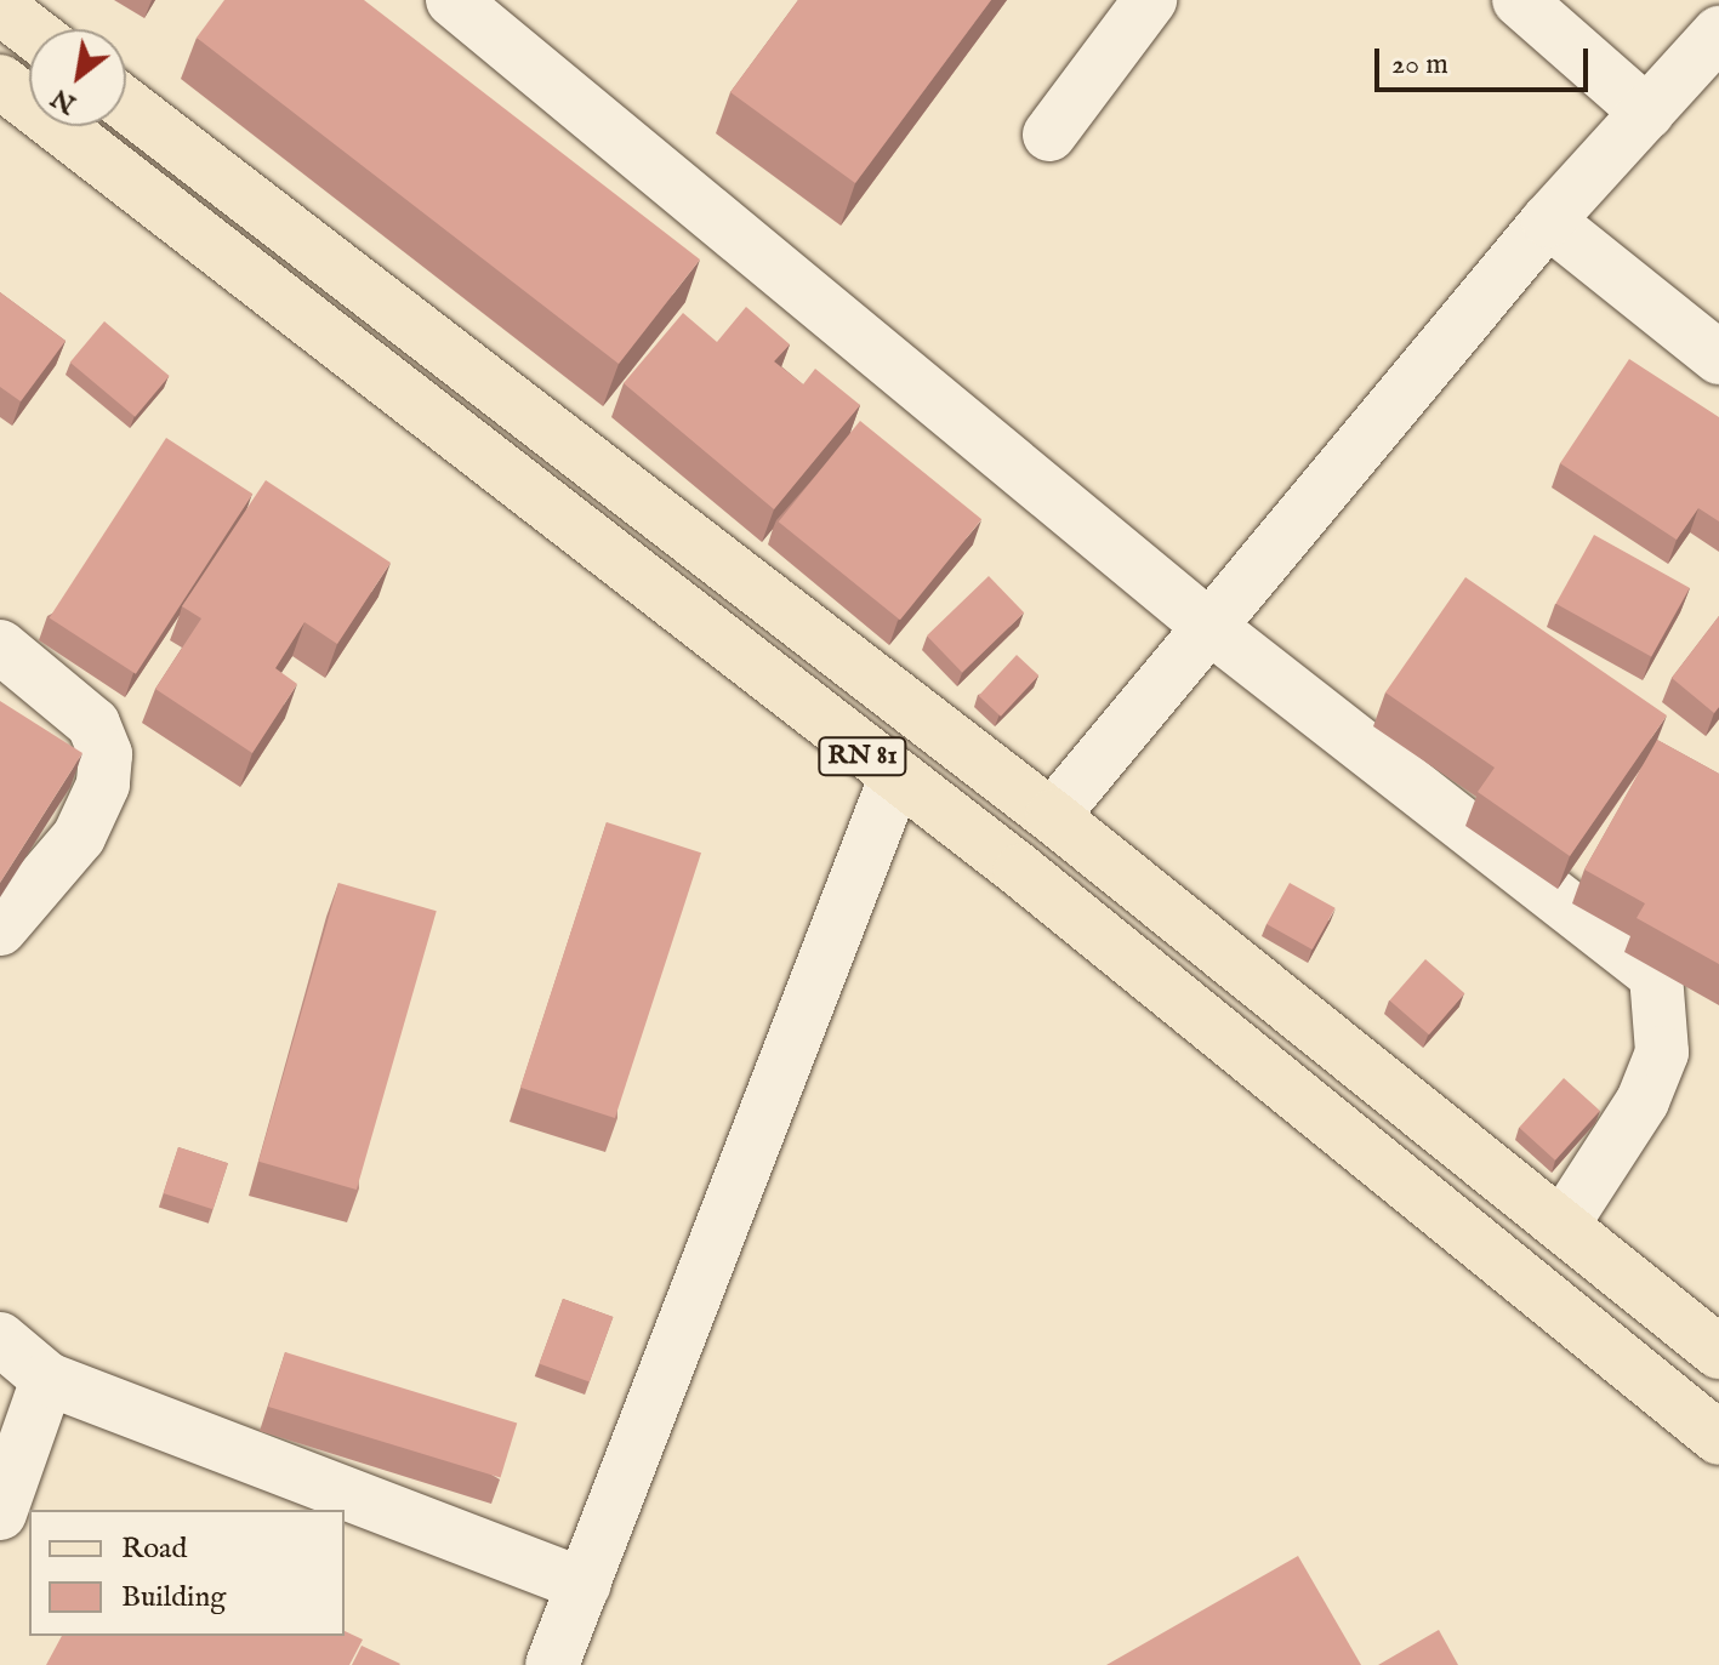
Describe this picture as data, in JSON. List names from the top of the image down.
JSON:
{
  "streets": {
    "main road": ["RN 81"]
  },
  "legend": ["Road", "Building"],
  "scale_bar": "20 m",
  "north": "bottom left"
}
